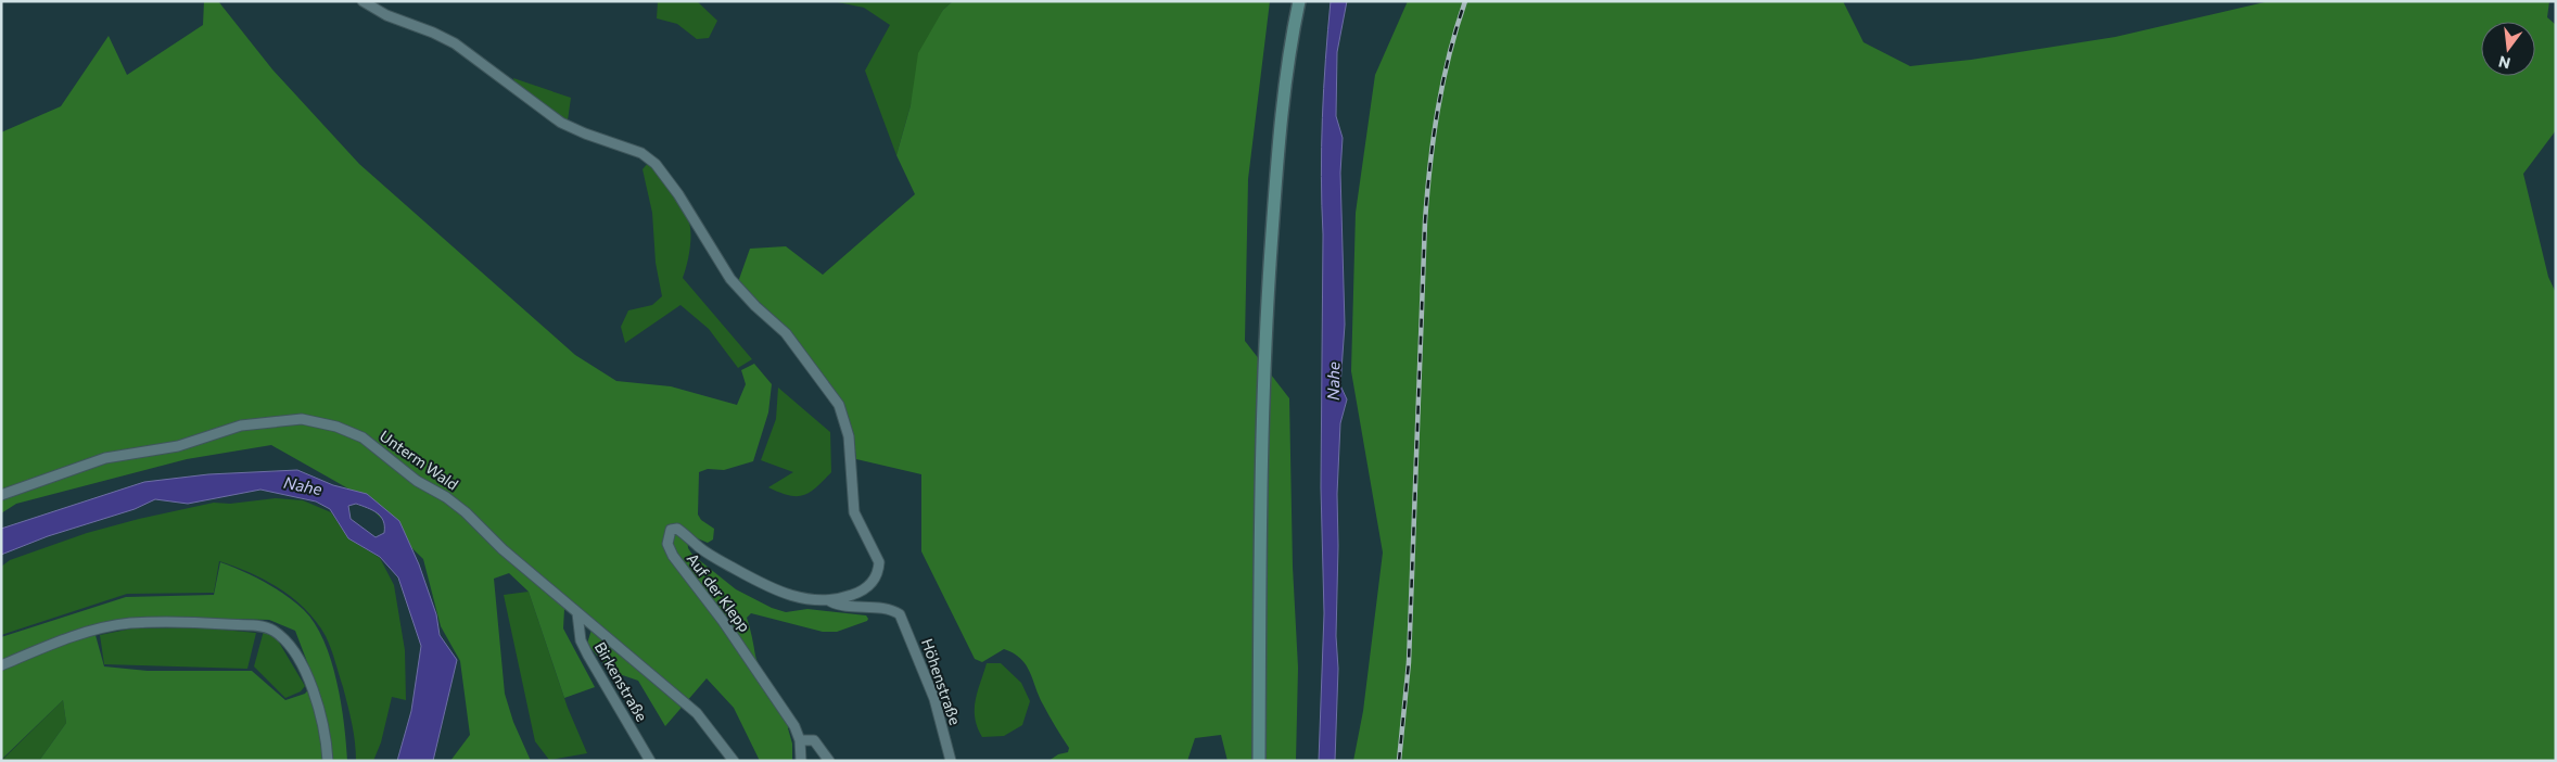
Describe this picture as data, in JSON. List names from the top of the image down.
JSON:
{
  "streets": {
    "street": [
      "Unterm Wald",
      "Auf der Klepp",
      "Birkenstraße",
      "Höhenstraße"
    ]
  },
  "crossings": [
    ["Unterm Wald", "Birkenstraße"],
    ["Auf der Klepp", "Höhenstraße"]
  ],
  "water": ["Nahe"],
  "north": "bottom"
}
